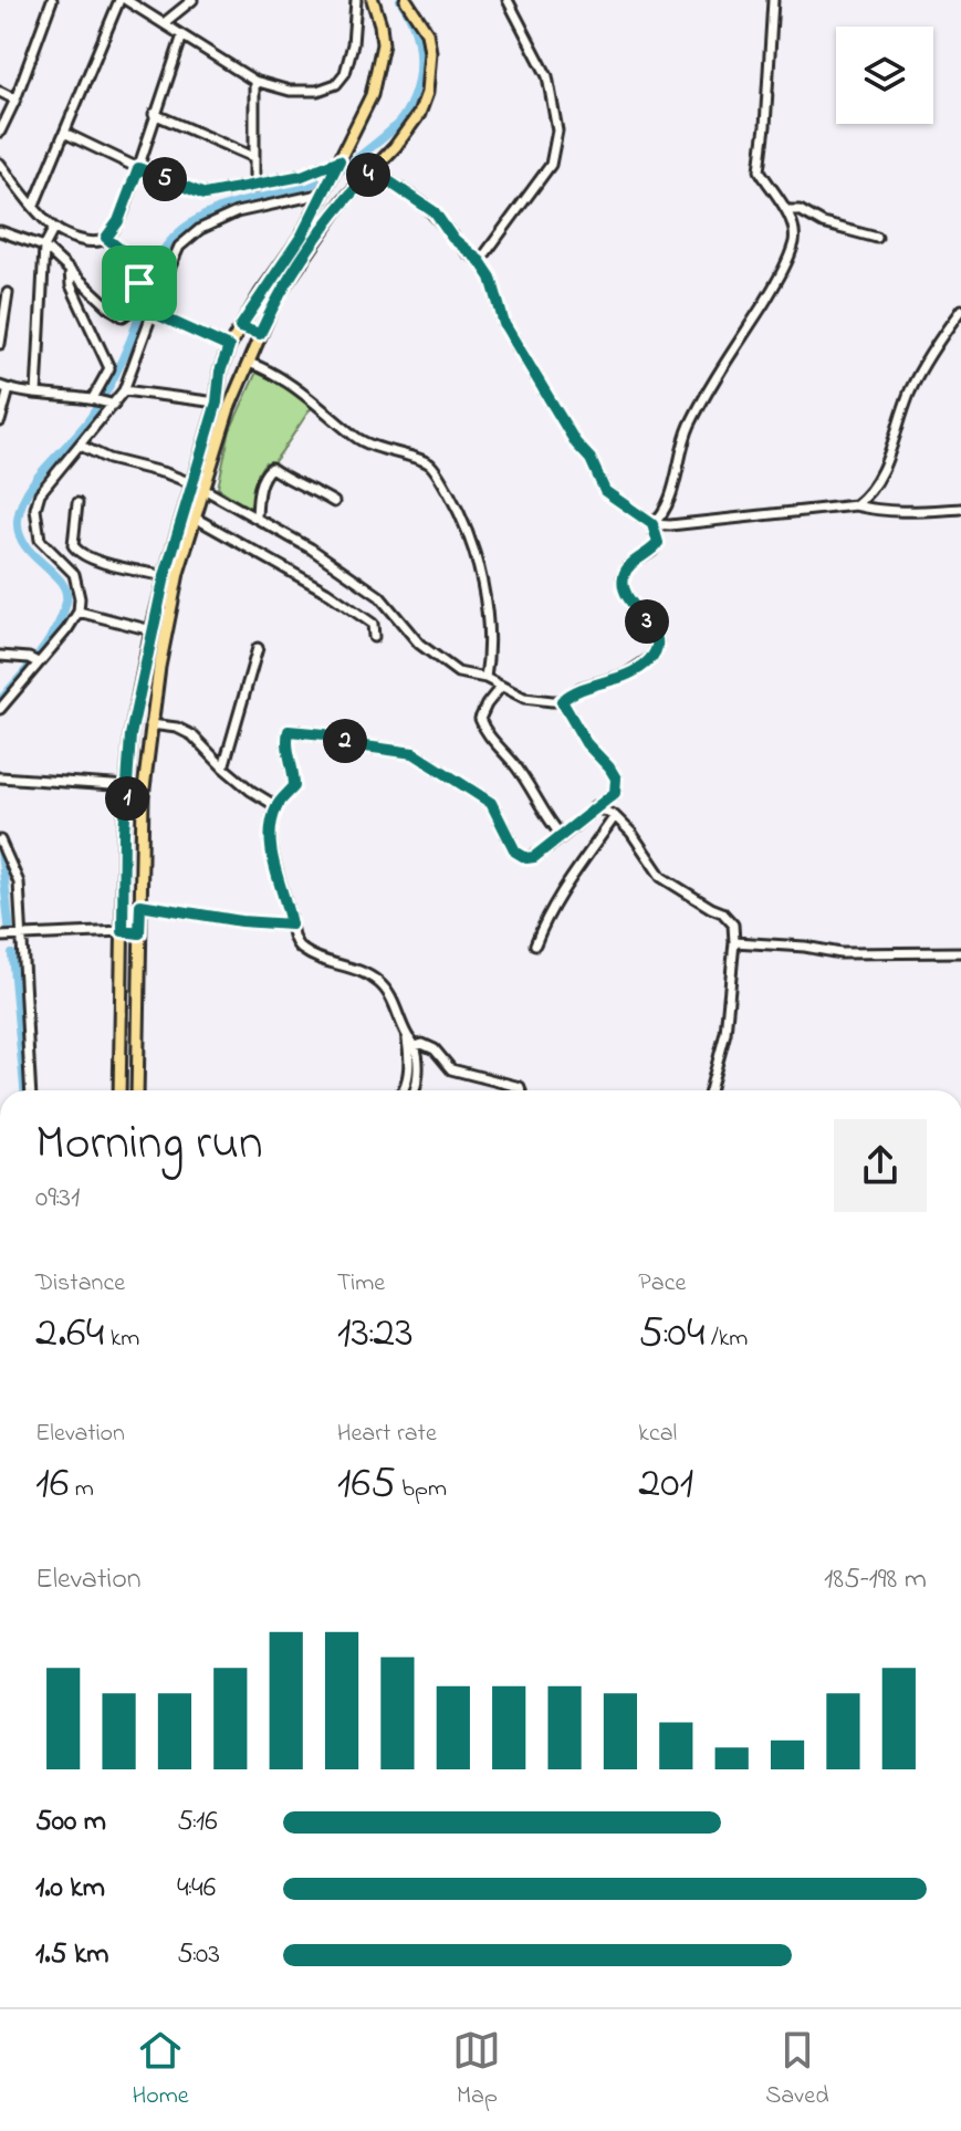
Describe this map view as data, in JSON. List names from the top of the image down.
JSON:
{
  "page": {
    "pins": [
      "4",
      "5",
      "3",
      "2",
      "1"
    ],
    "heading": ["Morning run", "09:31"],
    "stats": [
      ["Distance", "2.64 km"],
      ["Time", "13:23"],
      ["Pace", "5:04 /km"],
      ["Elevation", "16 m"],
      ["Heart rate", "165 bpm"],
      ["kcal", "201"]
    ],
    "chart": ["Elevation", "185–198 m"],
    "list": [
      {
        "name": "500 m",
        "note": "5:16"
      },
      {
        "name": "1.0 km",
        "note": "4:46"
      },
      {
        "name": "1.5 km",
        "note": "5:03"
      }
    ],
    "tabs": ["Home", "Map", "Saved"]
  }
}
